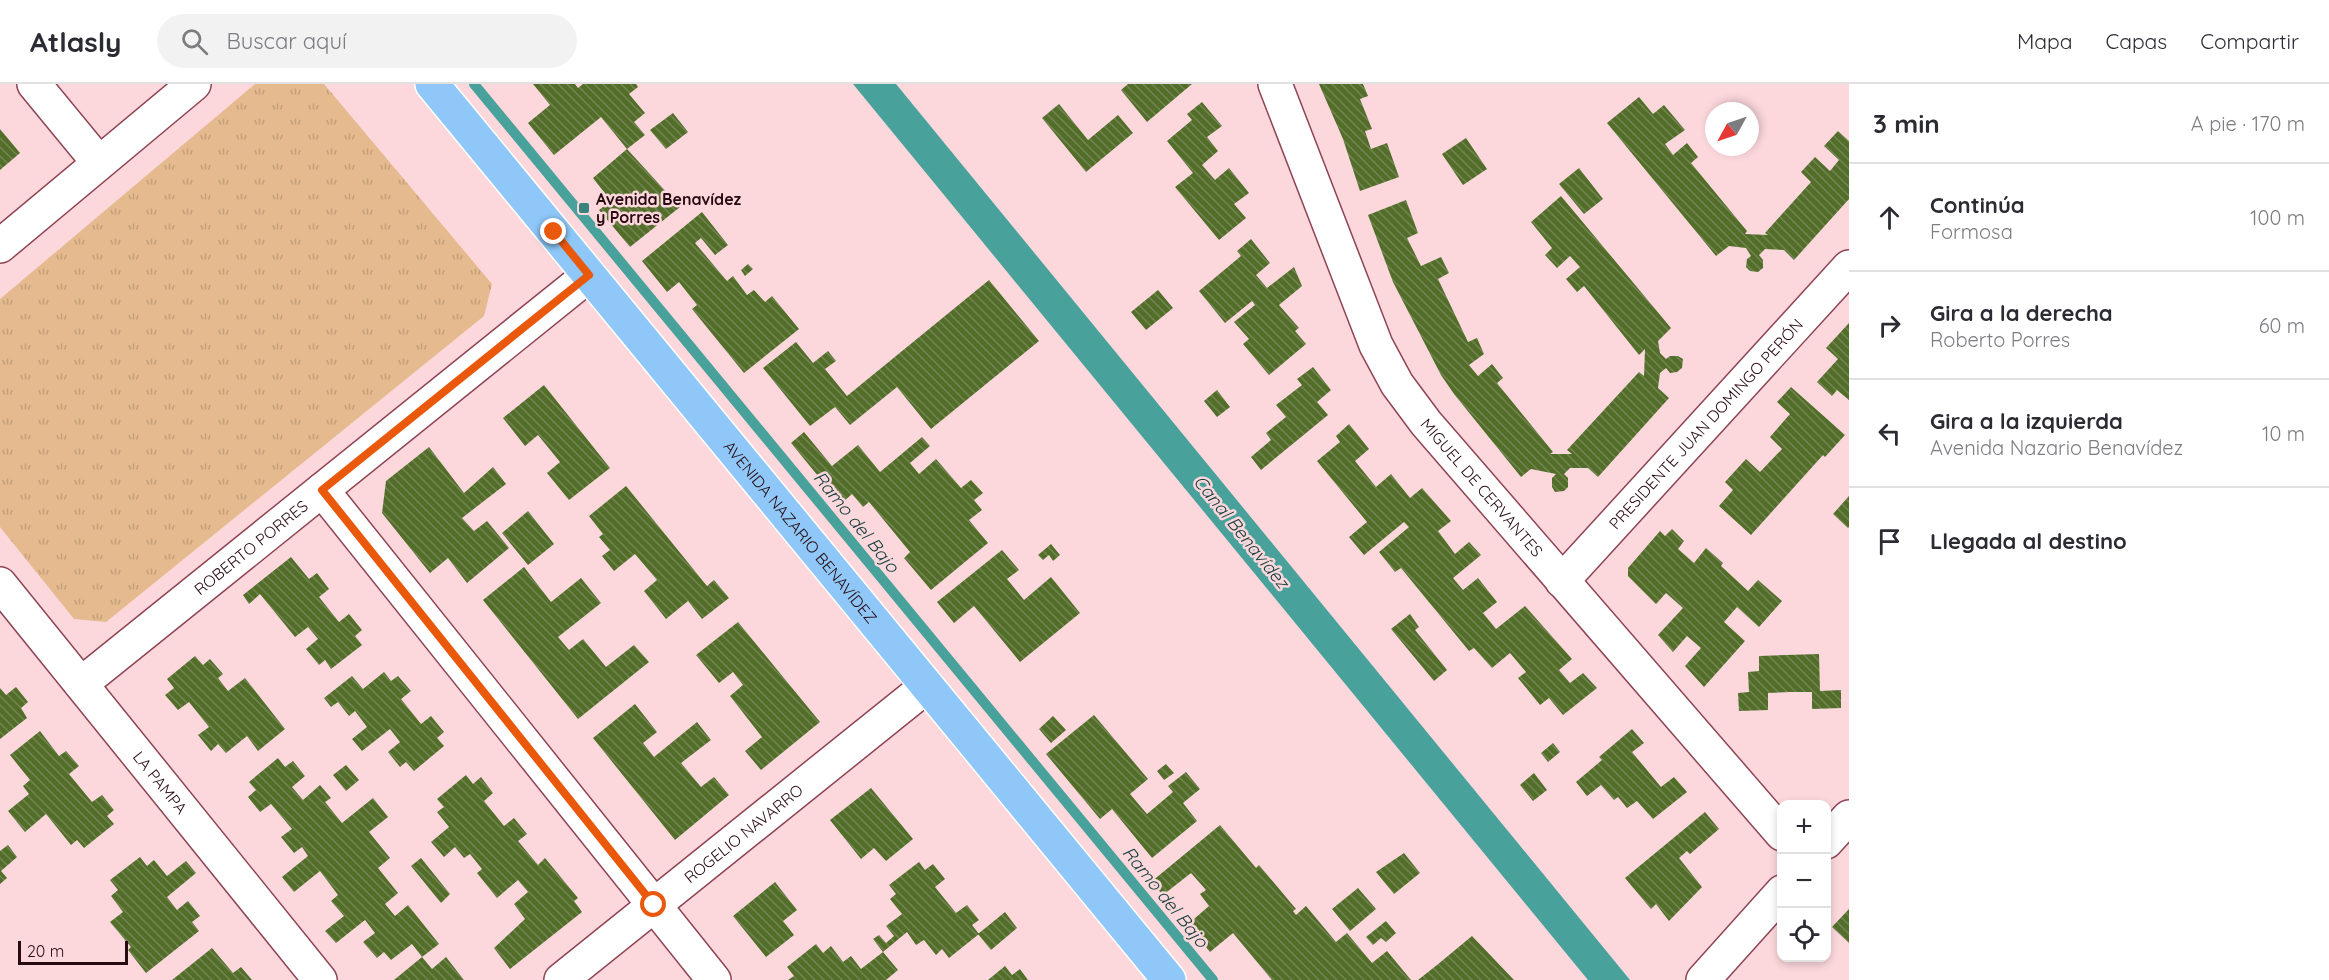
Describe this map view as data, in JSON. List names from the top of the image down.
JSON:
{
  "streets": {
    "main road": ["AVENIDA NAZARIO BENAVÍDEZ"],
    "street": [
      "PRESIDENTE JUAN DOMINGO PERÓN",
      "MIGUEL DE CERVANTES",
      "ROBERTO PORRES",
      "LA PAMPA",
      "ROGELIO NAVARRO"
    ]
  },
  "crossings": [
    ["PRESIDENTE JUAN DOMINGO PERÓN", "MIGUEL DE CERVANTES"],
    ["AVENIDA NAZARIO BENAVÍDEZ", "ROBERTO PORRES"],
    ["AVENIDA NAZARIO BENAVÍDEZ", "ROGELIO NAVARRO"],
    ["ROBERTO PORRES", "LA PAMPA"]
  ],
  "water": ["Ramo del Bajo", "Canal Benavídez"],
  "places": {
    "transit": ["Avenida Benavídez y Porres"]
  },
  "scale_bar": "20 m",
  "north": "bottom left",
  "page": {
    "header": "Atlasly",
    "search": "Buscar aquí",
    "nav": ["Mapa", "Capas", "Compartir"],
    "heading": ["3 min", "A pie · 170 m"],
    "list": [
      ["Continúa", "Formosa", "100 m"],
      ["Gira a la derecha", "Roberto Porres", "60 m"],
      ["Gira a la izquierda", "Avenida Nazario Benavídez", "10 m"],
      "Llegada al destino"
    ],
    "map_buttons": ["+", "−"],
    "scale": "20 m"
  }
}
